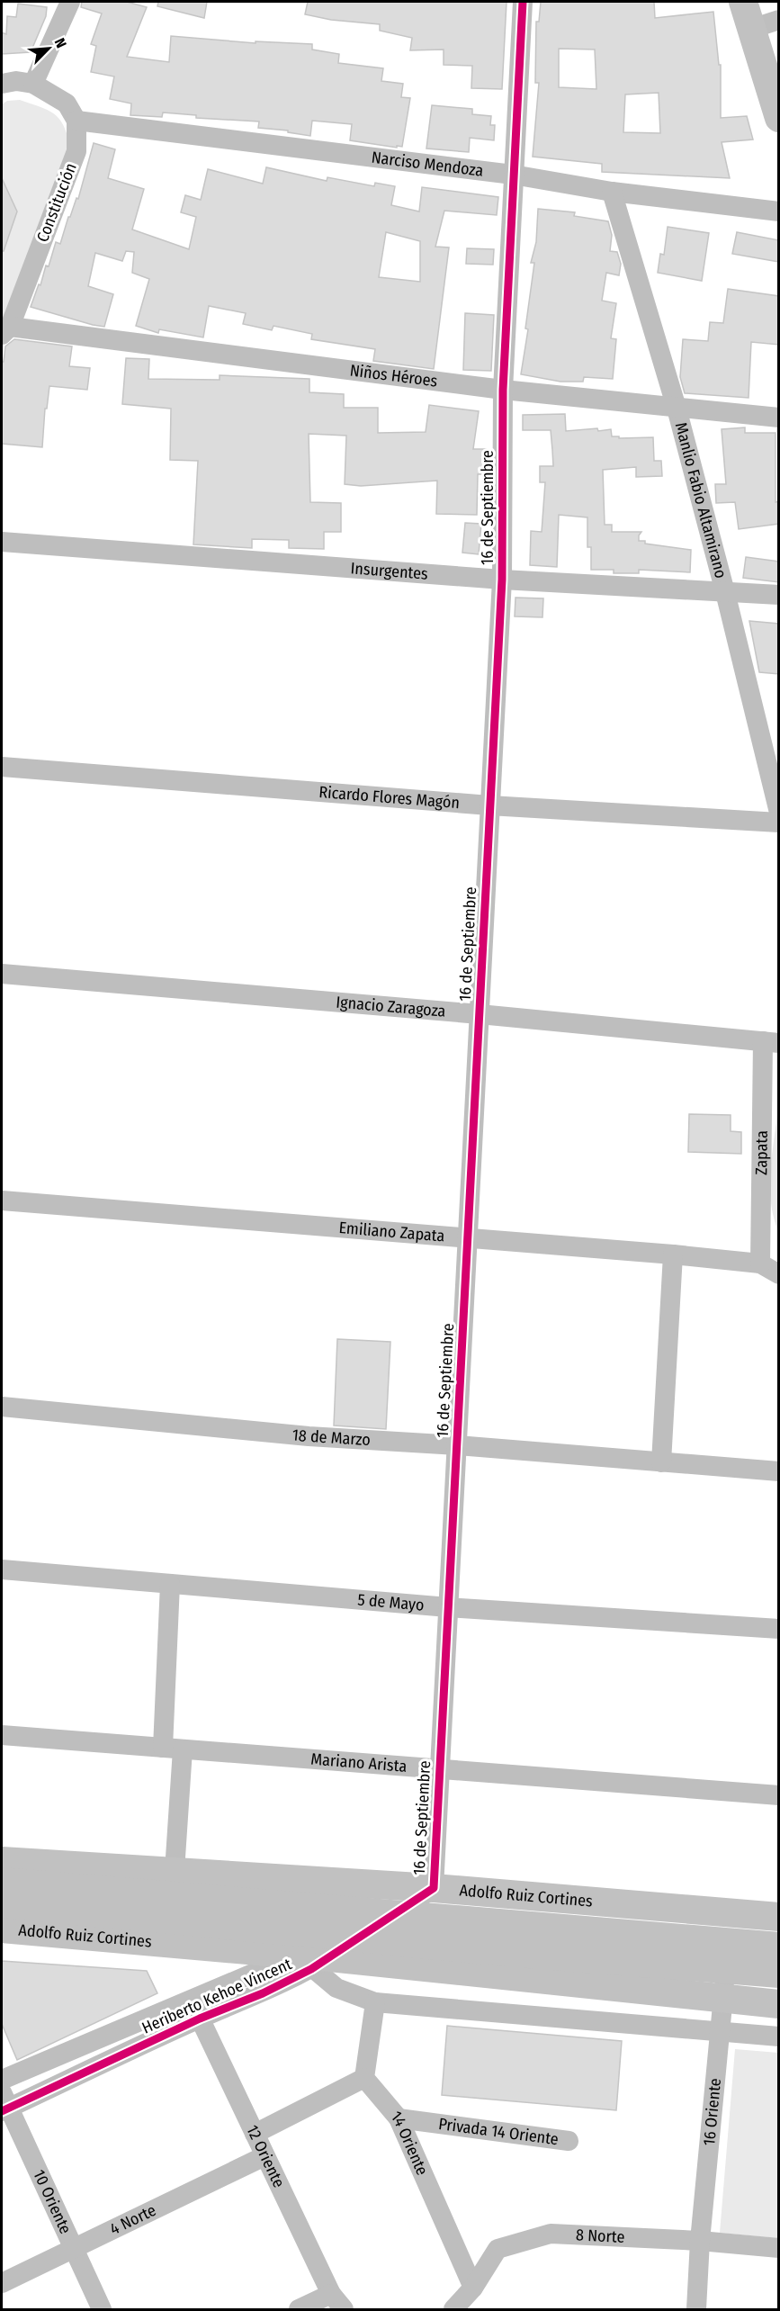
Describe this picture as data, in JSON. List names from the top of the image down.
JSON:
{
  "streets": {
    "main road": ["Adolfo Ruiz Cortines"],
    "street": [
      "Narciso Mendoza",
      "Constitución",
      "Niños Héroes",
      "Manlio Fabio Altamirano",
      "16 de Septiembre",
      "Insurgentes",
      "Ricardo Flores Magón",
      "Ignacio Zaragoza",
      "Zapata",
      "Emiliano Zapata",
      "18 de Marzo",
      "5 de Mayo",
      "Mariano Arista",
      "Heriberto Kehoe Vincent",
      "16 Oriente",
      "Privada 14 Oriente",
      "14 Oriente",
      "12 Oriente",
      "10 Oriente",
      "4 Norte",
      "8 Norte"
    ]
  },
  "crossings": [
    ["Narciso Mendoza", "Constitución"],
    ["Narciso Mendoza", "Manlio Fabio Altamirano"],
    ["Narciso Mendoza", "16 de Septiembre"],
    ["Constitución", "Niños Héroes"],
    ["Niños Héroes", "Manlio Fabio Altamirano"],
    ["Niños Héroes", "16 de Septiembre"],
    ["Manlio Fabio Altamirano", "Insurgentes"],
    ["16 de Septiembre", "Insurgentes"],
    ["16 de Septiembre", "Ricardo Flores Magón"],
    ["16 de Septiembre", "Ignacio Zaragoza"],
    ["16 de Septiembre", "Emiliano Zapata"],
    ["16 de Septiembre", "18 de Marzo"],
    ["16 de Septiembre", "5 de Mayo"],
    ["16 de Septiembre", "Mariano Arista"],
    ["16 de Septiembre", "Adolfo Ruiz Cortines"],
    ["16 de Septiembre", "Heriberto Kehoe Vincent"],
    ["Ignacio Zaragoza", "Zapata"],
    ["Zapata", "Emiliano Zapata"],
    ["Adolfo Ruiz Cortines", "Heriberto Kehoe Vincent"],
    ["Adolfo Ruiz Cortines", "16 Oriente"],
    ["Heriberto Kehoe Vincent", "12 Oriente"],
    ["Heriberto Kehoe Vincent", "10 Oriente"],
    ["16 Oriente", "8 Norte"],
    ["Privada 14 Oriente", "14 Oriente"],
    ["14 Oriente", "8 Norte"],
    ["12 Oriente", "4 Norte"],
    ["10 Oriente", "4 Norte"]
  ],
  "north": "top right"
}
